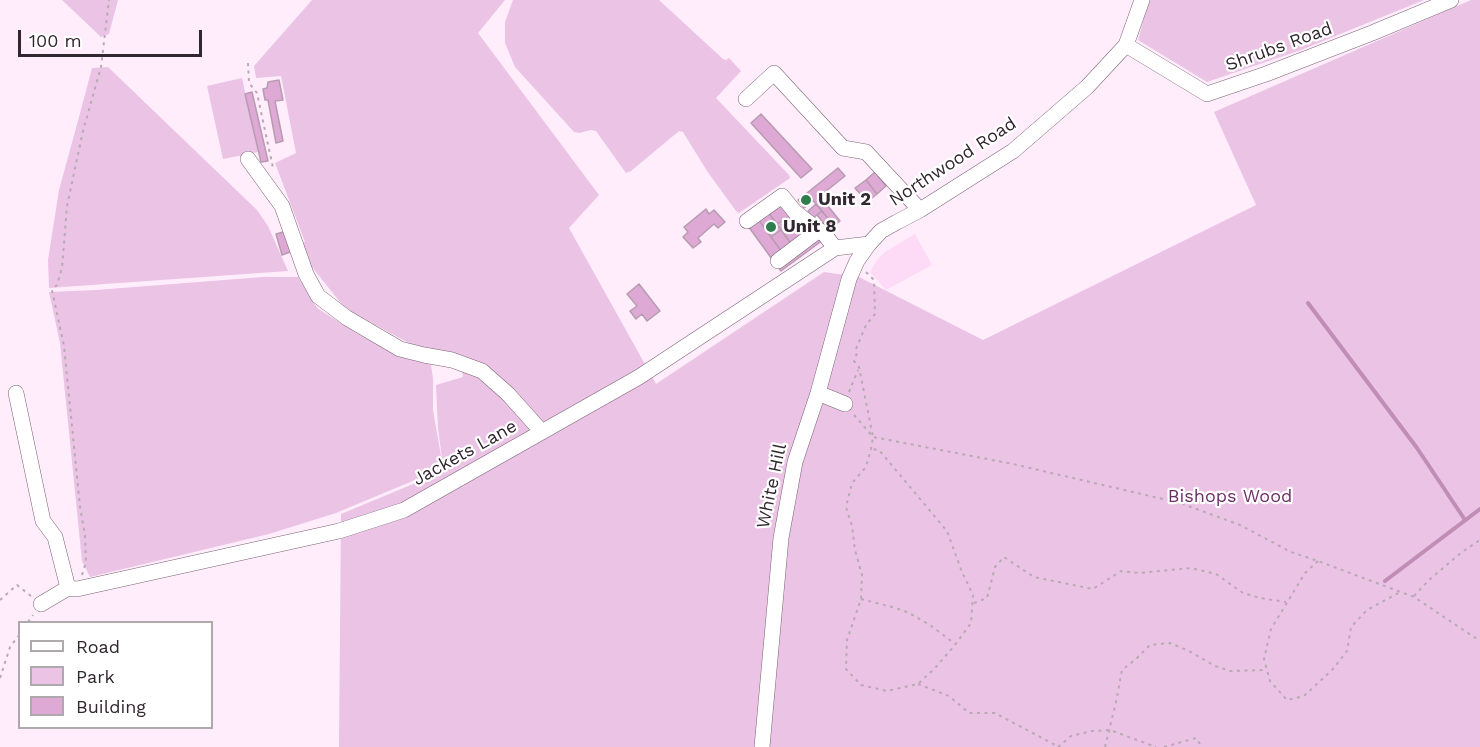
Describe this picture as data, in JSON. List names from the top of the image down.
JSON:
{
  "streets": {
    "street": [
      "Shrubs Road",
      "Northwood Road",
      "Jackets Lane",
      "White Hill"
    ]
  },
  "crossings": [
    ["Shrubs Road", "Northwood Road"],
    ["Northwood Road", "Jackets Lane"],
    ["Northwood Road", "White Hill"],
    ["Jackets Lane", "White Hill"]
  ],
  "parks": ["Bishops Wood"],
  "places": ["Unit 2", "Unit 8"],
  "legend": ["Road", "Park", "Building"],
  "scale_bar": "100 m"
}
